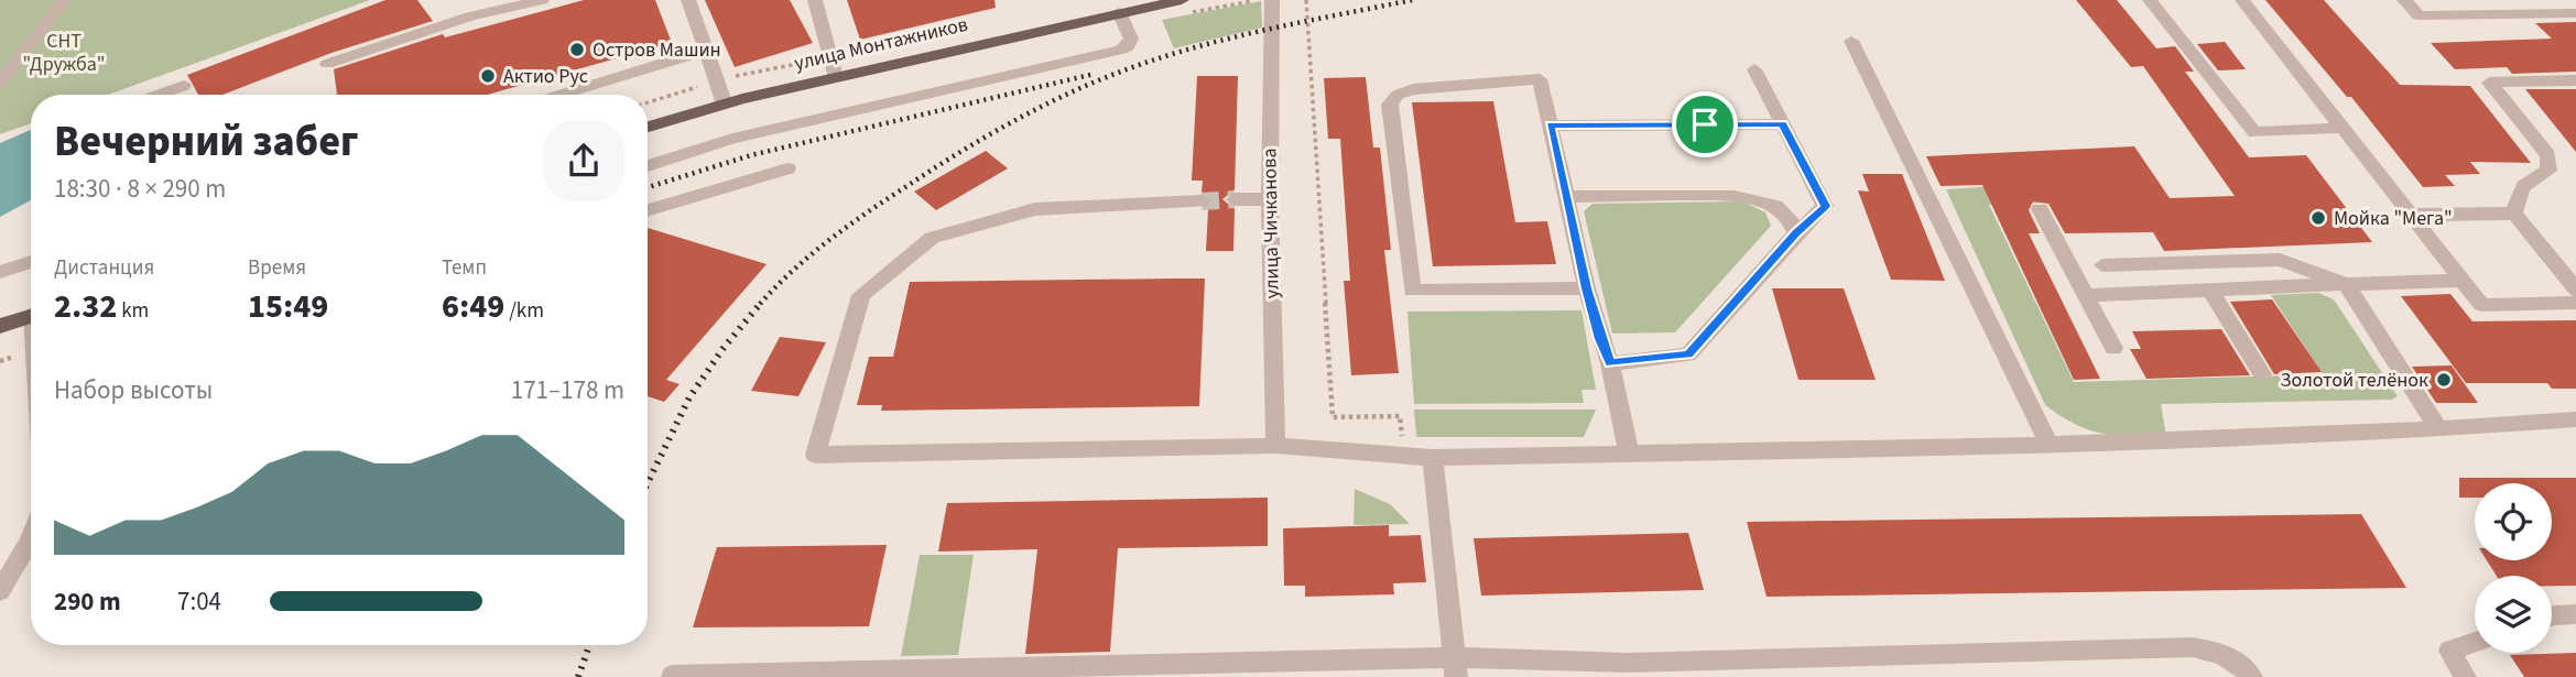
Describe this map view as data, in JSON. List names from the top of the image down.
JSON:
{
  "streets": {
    "main road": ["улица Монтажников"],
    "lane": ["улица Чичканова"]
  },
  "parks": ["СНТ \"Дружба\""],
  "places": [
    "Остров Машин",
    "Актио Рус",
    "Мойка \"Мега\"",
    "Золотой телёнок"
  ],
  "page": {
    "heading": ["Вечерний забег", "18:30 · 8 × 290 m"],
    "stats": [
      ["Дистанция", "2.32 km"],
      ["Время", "15:49"],
      ["Темп", "6:49 /km"]
    ],
    "chart": ["Набор высоты", "171–178 m"],
    "list": [
      {
        "name": "290 m",
        "note": "7:04"
      }
    ]
  }
}
